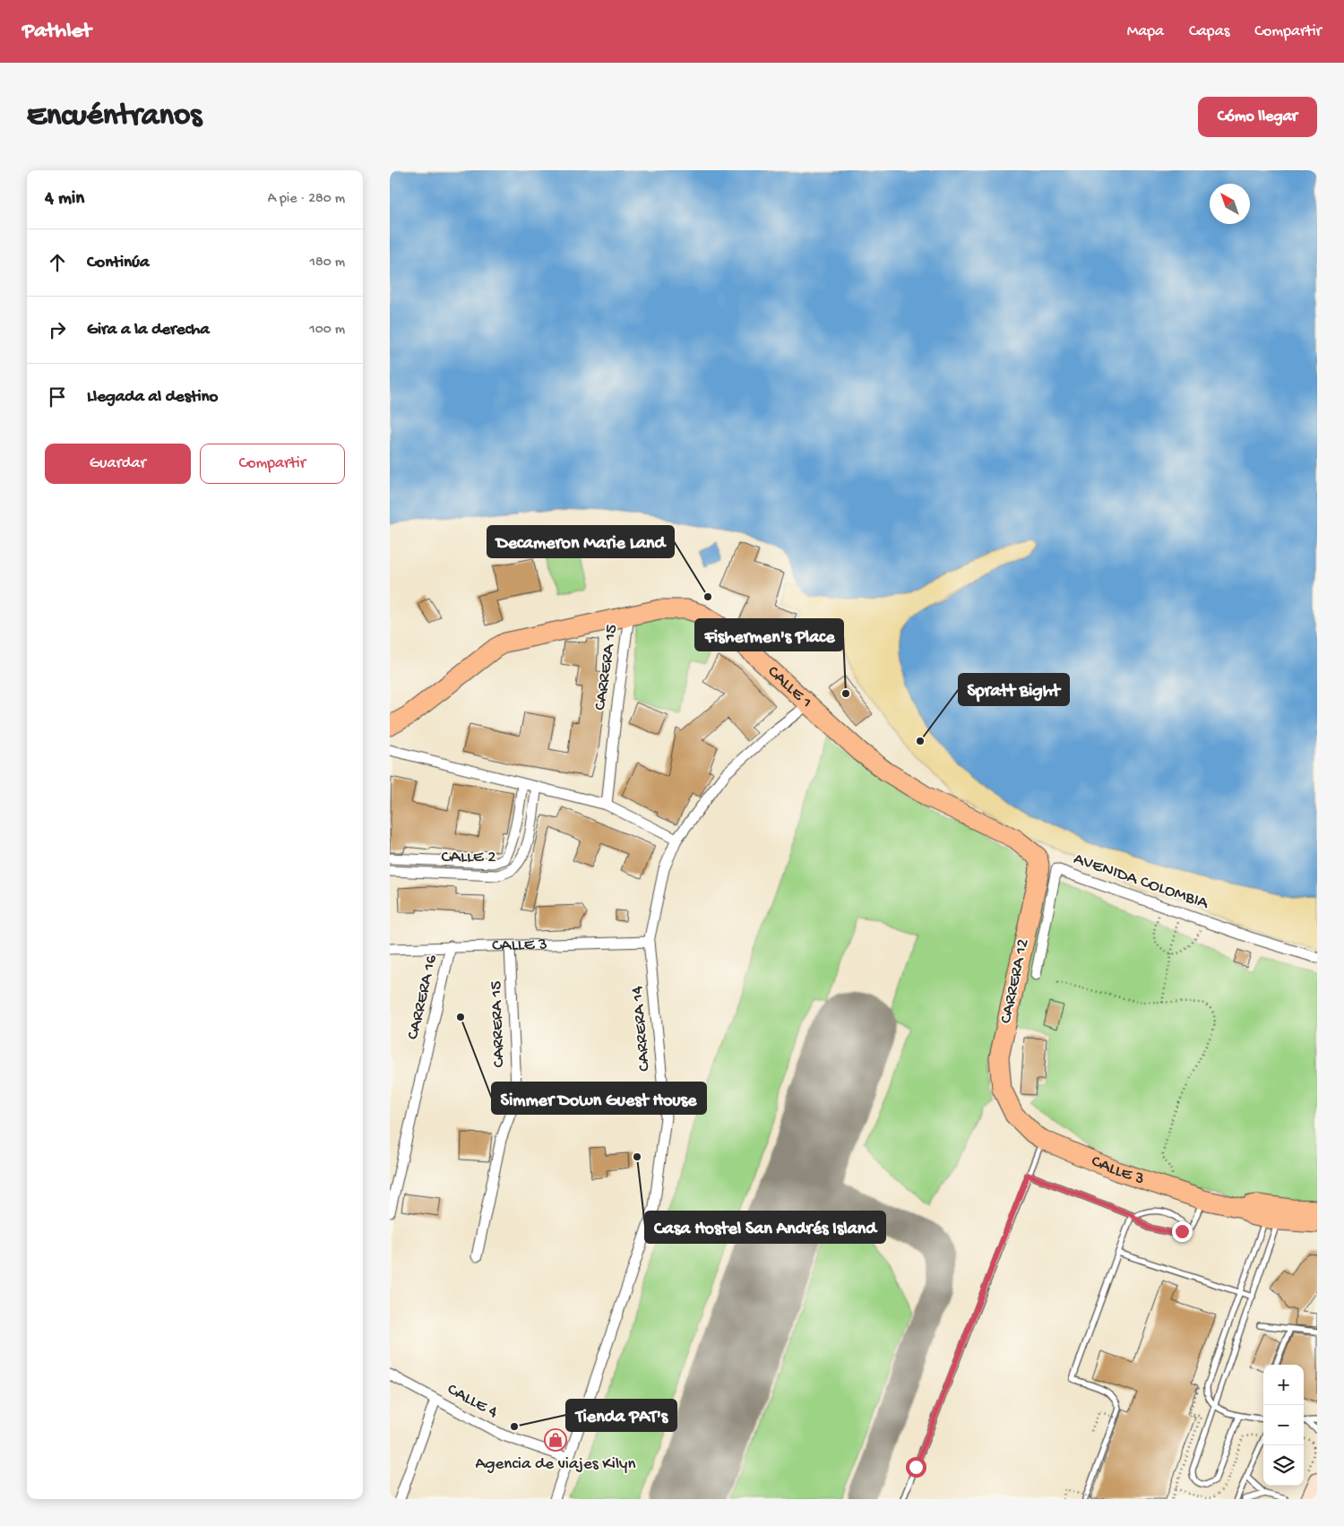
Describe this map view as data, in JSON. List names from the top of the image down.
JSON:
{
  "streets": {
    "highway": ["CALLE 1", "CALLE 3", "CARRERA 12"],
    "street": [
      "CARRERA 15",
      "CALLE 2",
      "AVENIDA COLOMBIA",
      "CARRERA 16",
      "CARRERA 14",
      "CALLE 4"
    ]
  },
  "crossings": [
    ["CARRERA 15", "CALLE 1"],
    ["CARRERA 15", "CALLE 3"],
    ["CALLE 1", "CARRERA 12"],
    ["CALLE 1", "CARRERA 14"],
    ["CALLE 3", "CARRERA 12"],
    ["CALLE 3", "CARRERA 16"],
    ["CALLE 3", "CARRERA 14"],
    ["CARRERA 14", "CALLE 4"]
  ],
  "places": {
    "other": [
      "Decameron Marie Land",
      "Fishermen's Place",
      "Spratt Bight",
      "Simmer Down Guest House",
      "Casa Hostel San Andrés Island",
      "Tienda PAT's"
    ],
    "shop": ["Agencia de viajes Kilyn"]
  },
  "north": "top left",
  "page": {
    "header": "Pathlet",
    "nav": ["Mapa", "Capas", "Compartir"],
    "buttons": [
      "Cómo llegar",
      ["Guardar", "Compartir"]
    ],
    "title": "Encuéntranos",
    "heading": ["4 min", "A pie · 280 m"],
    "list": [
      ["Continúa", "180 m"],
      ["Gira a la derecha", "100 m"],
      "Llegada al destino"
    ],
    "map_buttons": ["+", "−"]
  }
}
